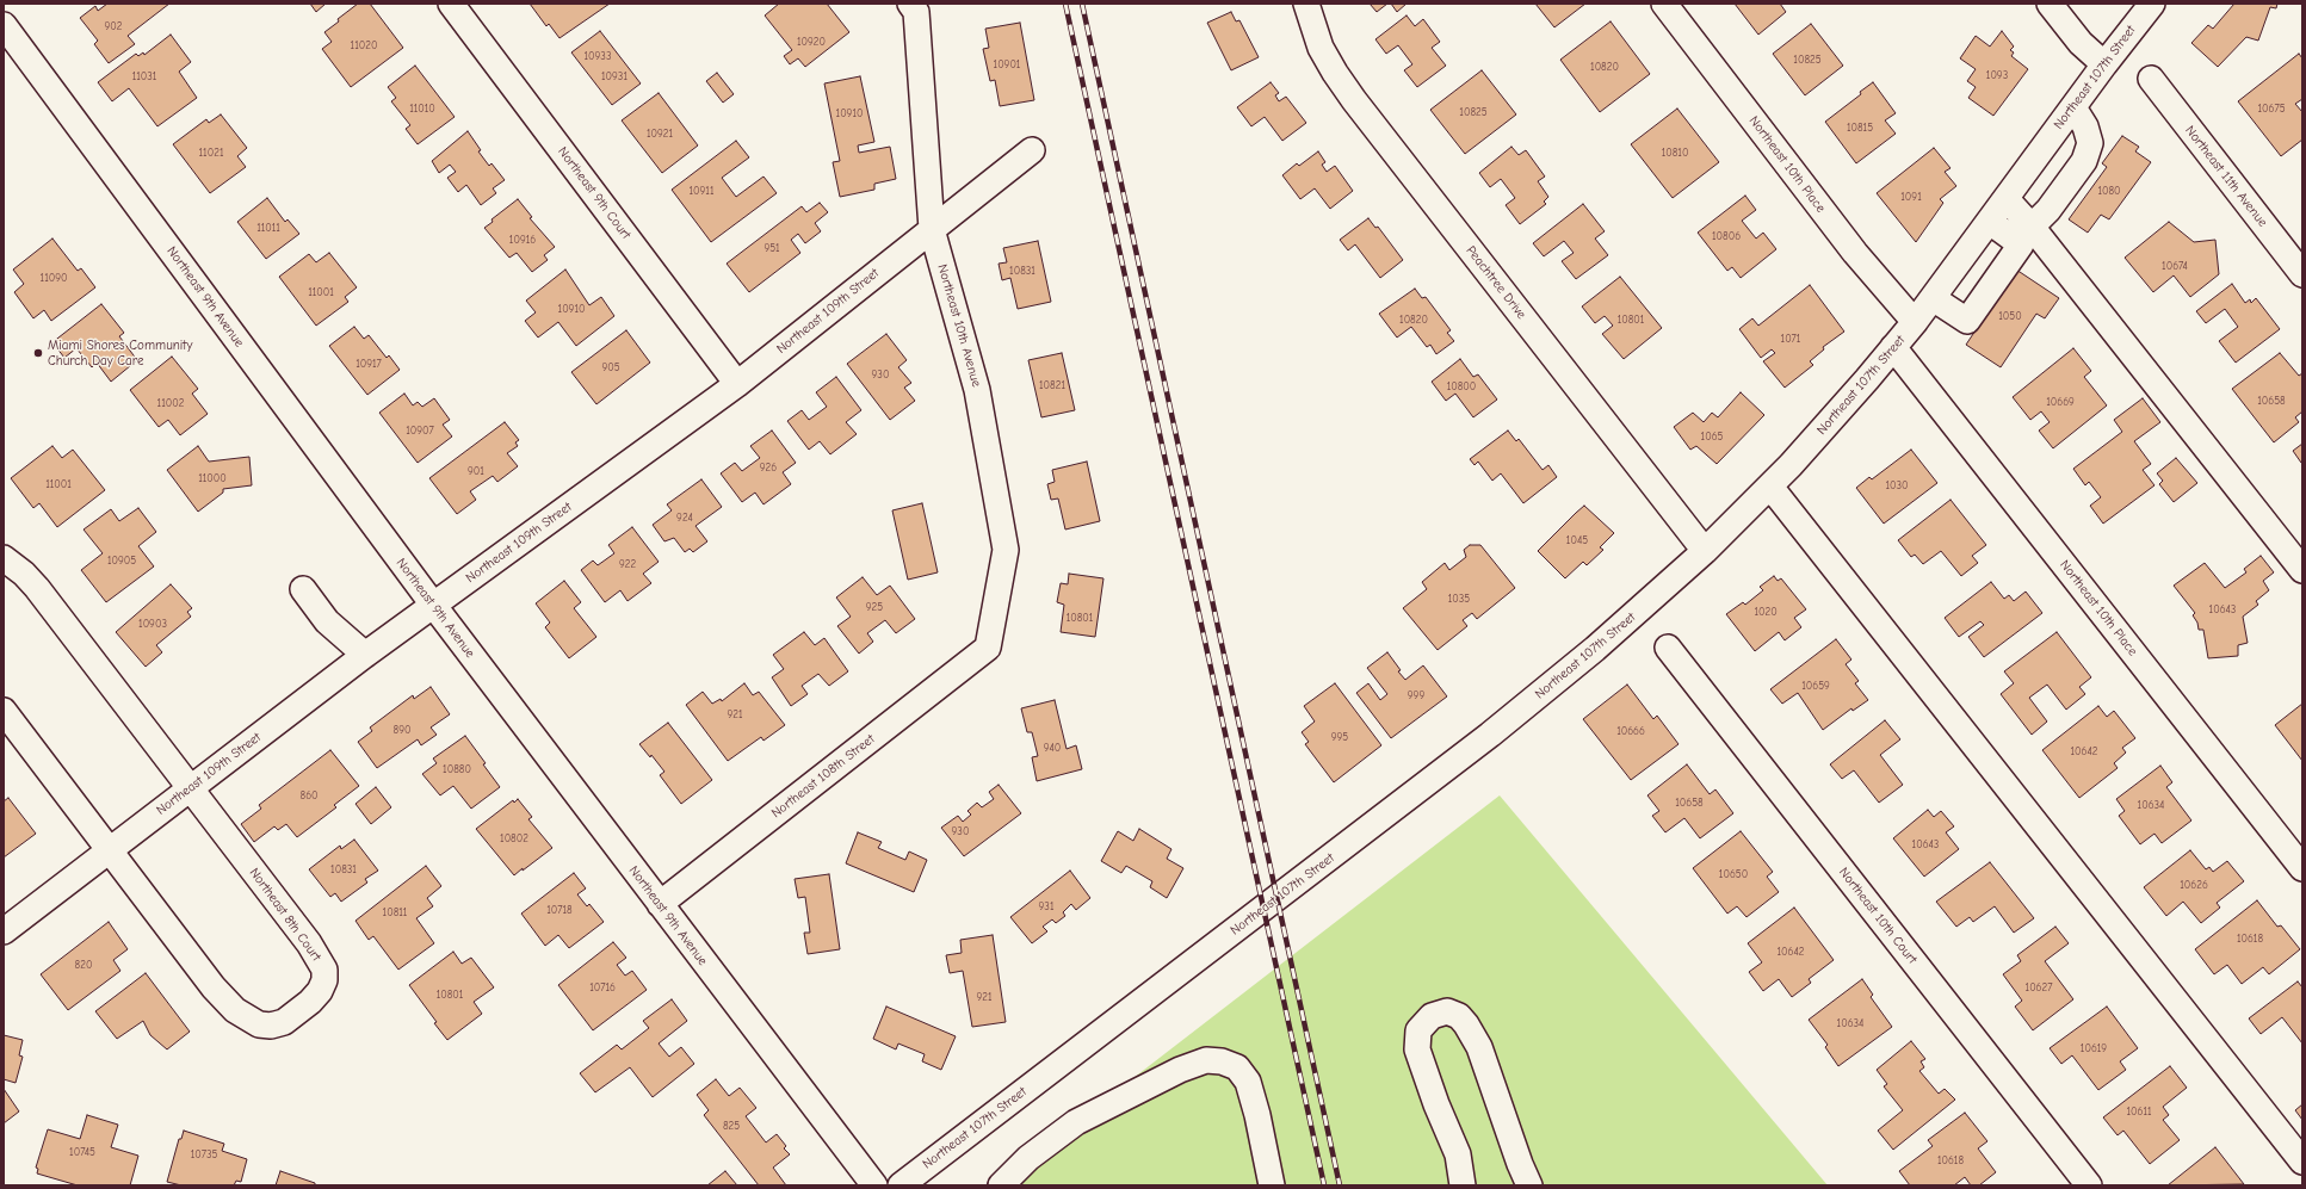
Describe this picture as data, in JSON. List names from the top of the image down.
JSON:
{
  "streets": {
    "street": [
      "Northeast 107th Street",
      "Northeast 10th Place",
      "Northeast 11th Avenue",
      "Northeast 9th Court",
      "Peachtree Drive",
      "Northeast 9th Avenue",
      "Northeast 109th Street",
      "Northeast 10th Avenue",
      "Northeast 108th Street",
      "Northeast 8th Court",
      "Northeast 10th Court"
    ]
  },
  "crossings": [
    ["Northeast 107th Street", "Northeast 10th Place"],
    ["Northeast 107th Street", "Peachtree Drive"],
    ["Northeast 9th Court", "Northeast 109th Street"],
    ["Northeast 9th Avenue", "Northeast 109th Street"],
    ["Northeast 9th Avenue", "Northeast 108th Street"],
    ["Northeast 109th Street", "Northeast 10th Avenue"],
    ["Northeast 109th Street", "Northeast 8th Court"],
    ["Northeast 10th Avenue", "Northeast 108th Street"]
  ],
  "places": ["Miami Shores Community Church Day Care"],
  "house_numbers": [
    "902",
    "10920",
    "11020",
    "10933",
    "10825",
    "10901",
    "10820",
    "1093",
    "11031",
    "10931",
    "11010",
    "10675",
    "10825",
    "10910",
    "10815",
    "10921",
    "11021",
    "10810",
    "10911",
    "1080",
    "1091",
    "11011",
    "10806",
    "10916",
    "951",
    "10674",
    "10831",
    "11090",
    "11001",
    "10910",
    "1050",
    "10820",
    "10801",
    "1071",
    "10917",
    "905",
    "930",
    "10821",
    "10800",
    "10658",
    "10669",
    "11002",
    "10907",
    "1065",
    "926",
    "901",
    "11000",
    "11001",
    "1030",
    "924",
    "1045",
    "10905",
    "922",
    "1035",
    "925",
    "10643",
    "1020",
    "10801",
    "10903",
    "10659",
    "999",
    "921",
    "890",
    "10666",
    "995",
    "940",
    "10642",
    "10880",
    "860",
    "10658",
    "10634",
    "930",
    "10802",
    "10643",
    "10831",
    "10650",
    "10626",
    "931",
    "10718",
    "10811",
    "10618",
    "10642",
    "820",
    "10716",
    "10627",
    "10801",
    "921",
    "10634",
    "10619",
    "10611",
    "825",
    "10745",
    "10735",
    "10618"
  ]
}
